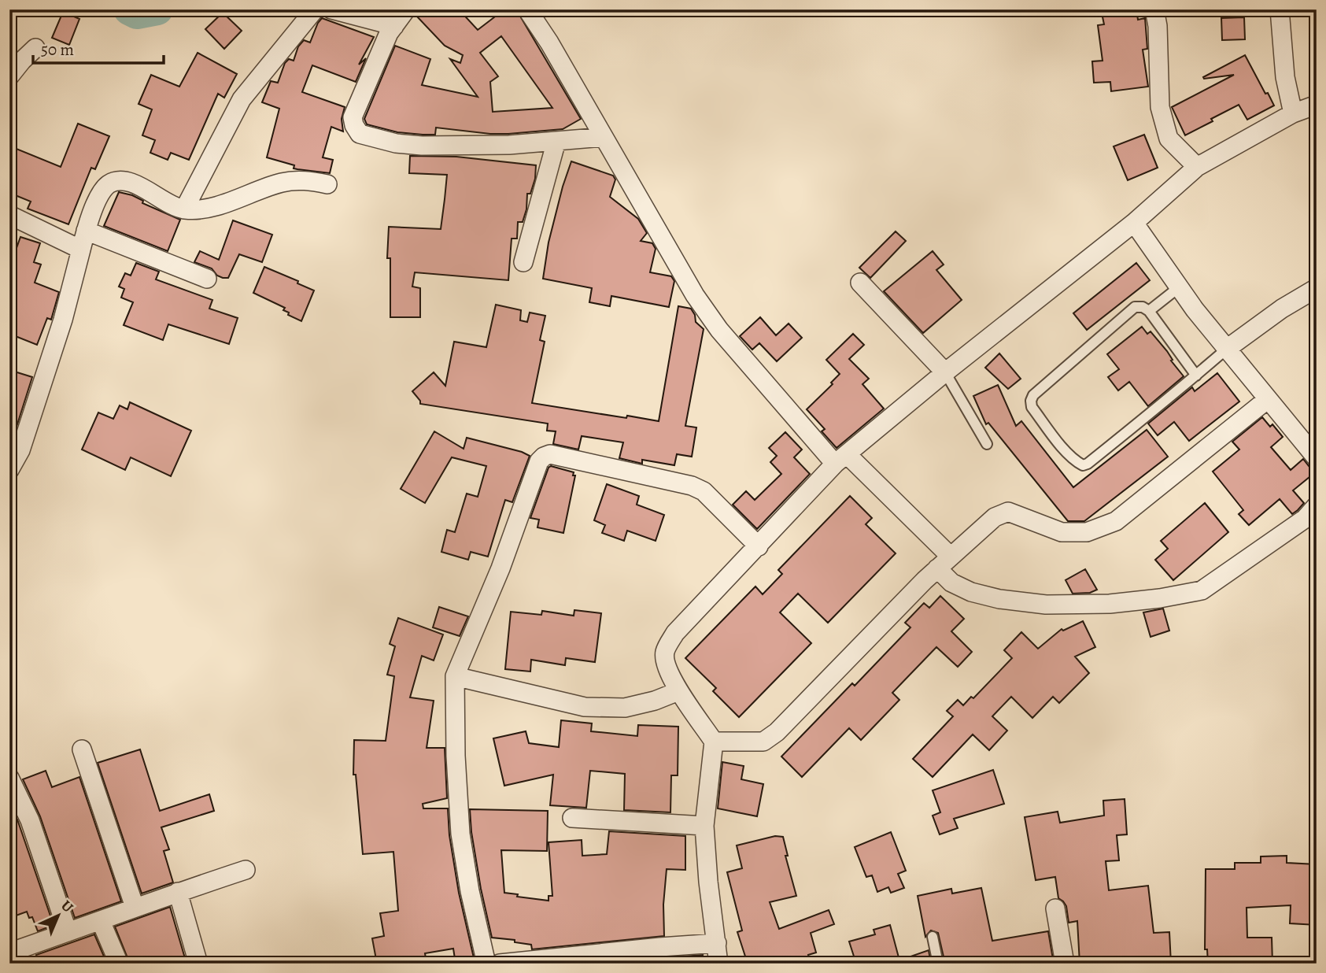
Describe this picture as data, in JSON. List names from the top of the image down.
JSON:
{
  "scale_bar": "50 m",
  "north": "top right"
}
